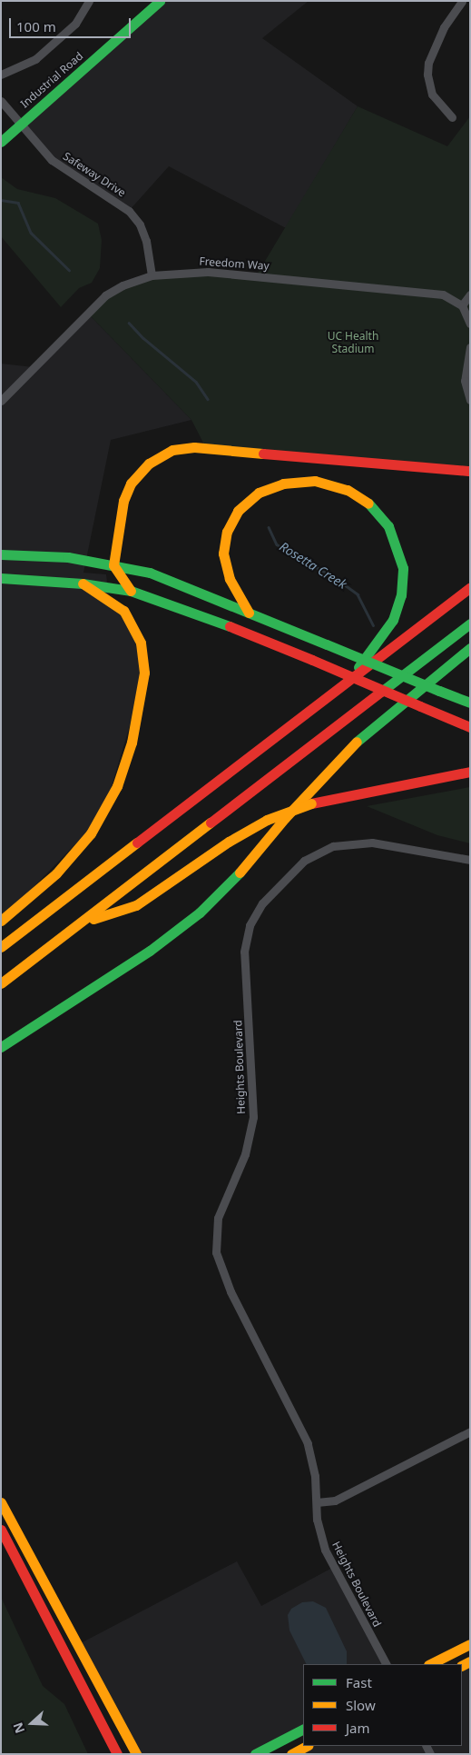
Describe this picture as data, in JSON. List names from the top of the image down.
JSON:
{
  "streets": {
    "main road": ["Industrial Road"],
    "street": ["Safeway Drive", "Freedom Way", "Heights Boulevard"]
  },
  "crossings": [
    ["Industrial Road", "Safeway Drive"],
    ["Safeway Drive", "Freedom Way"]
  ],
  "water": ["Rosetta Creek"],
  "parks": ["UC Health Stadium"],
  "legend": ["Fast", "Slow", "Jam"],
  "scale_bar": "100 m",
  "north": "left"
}
